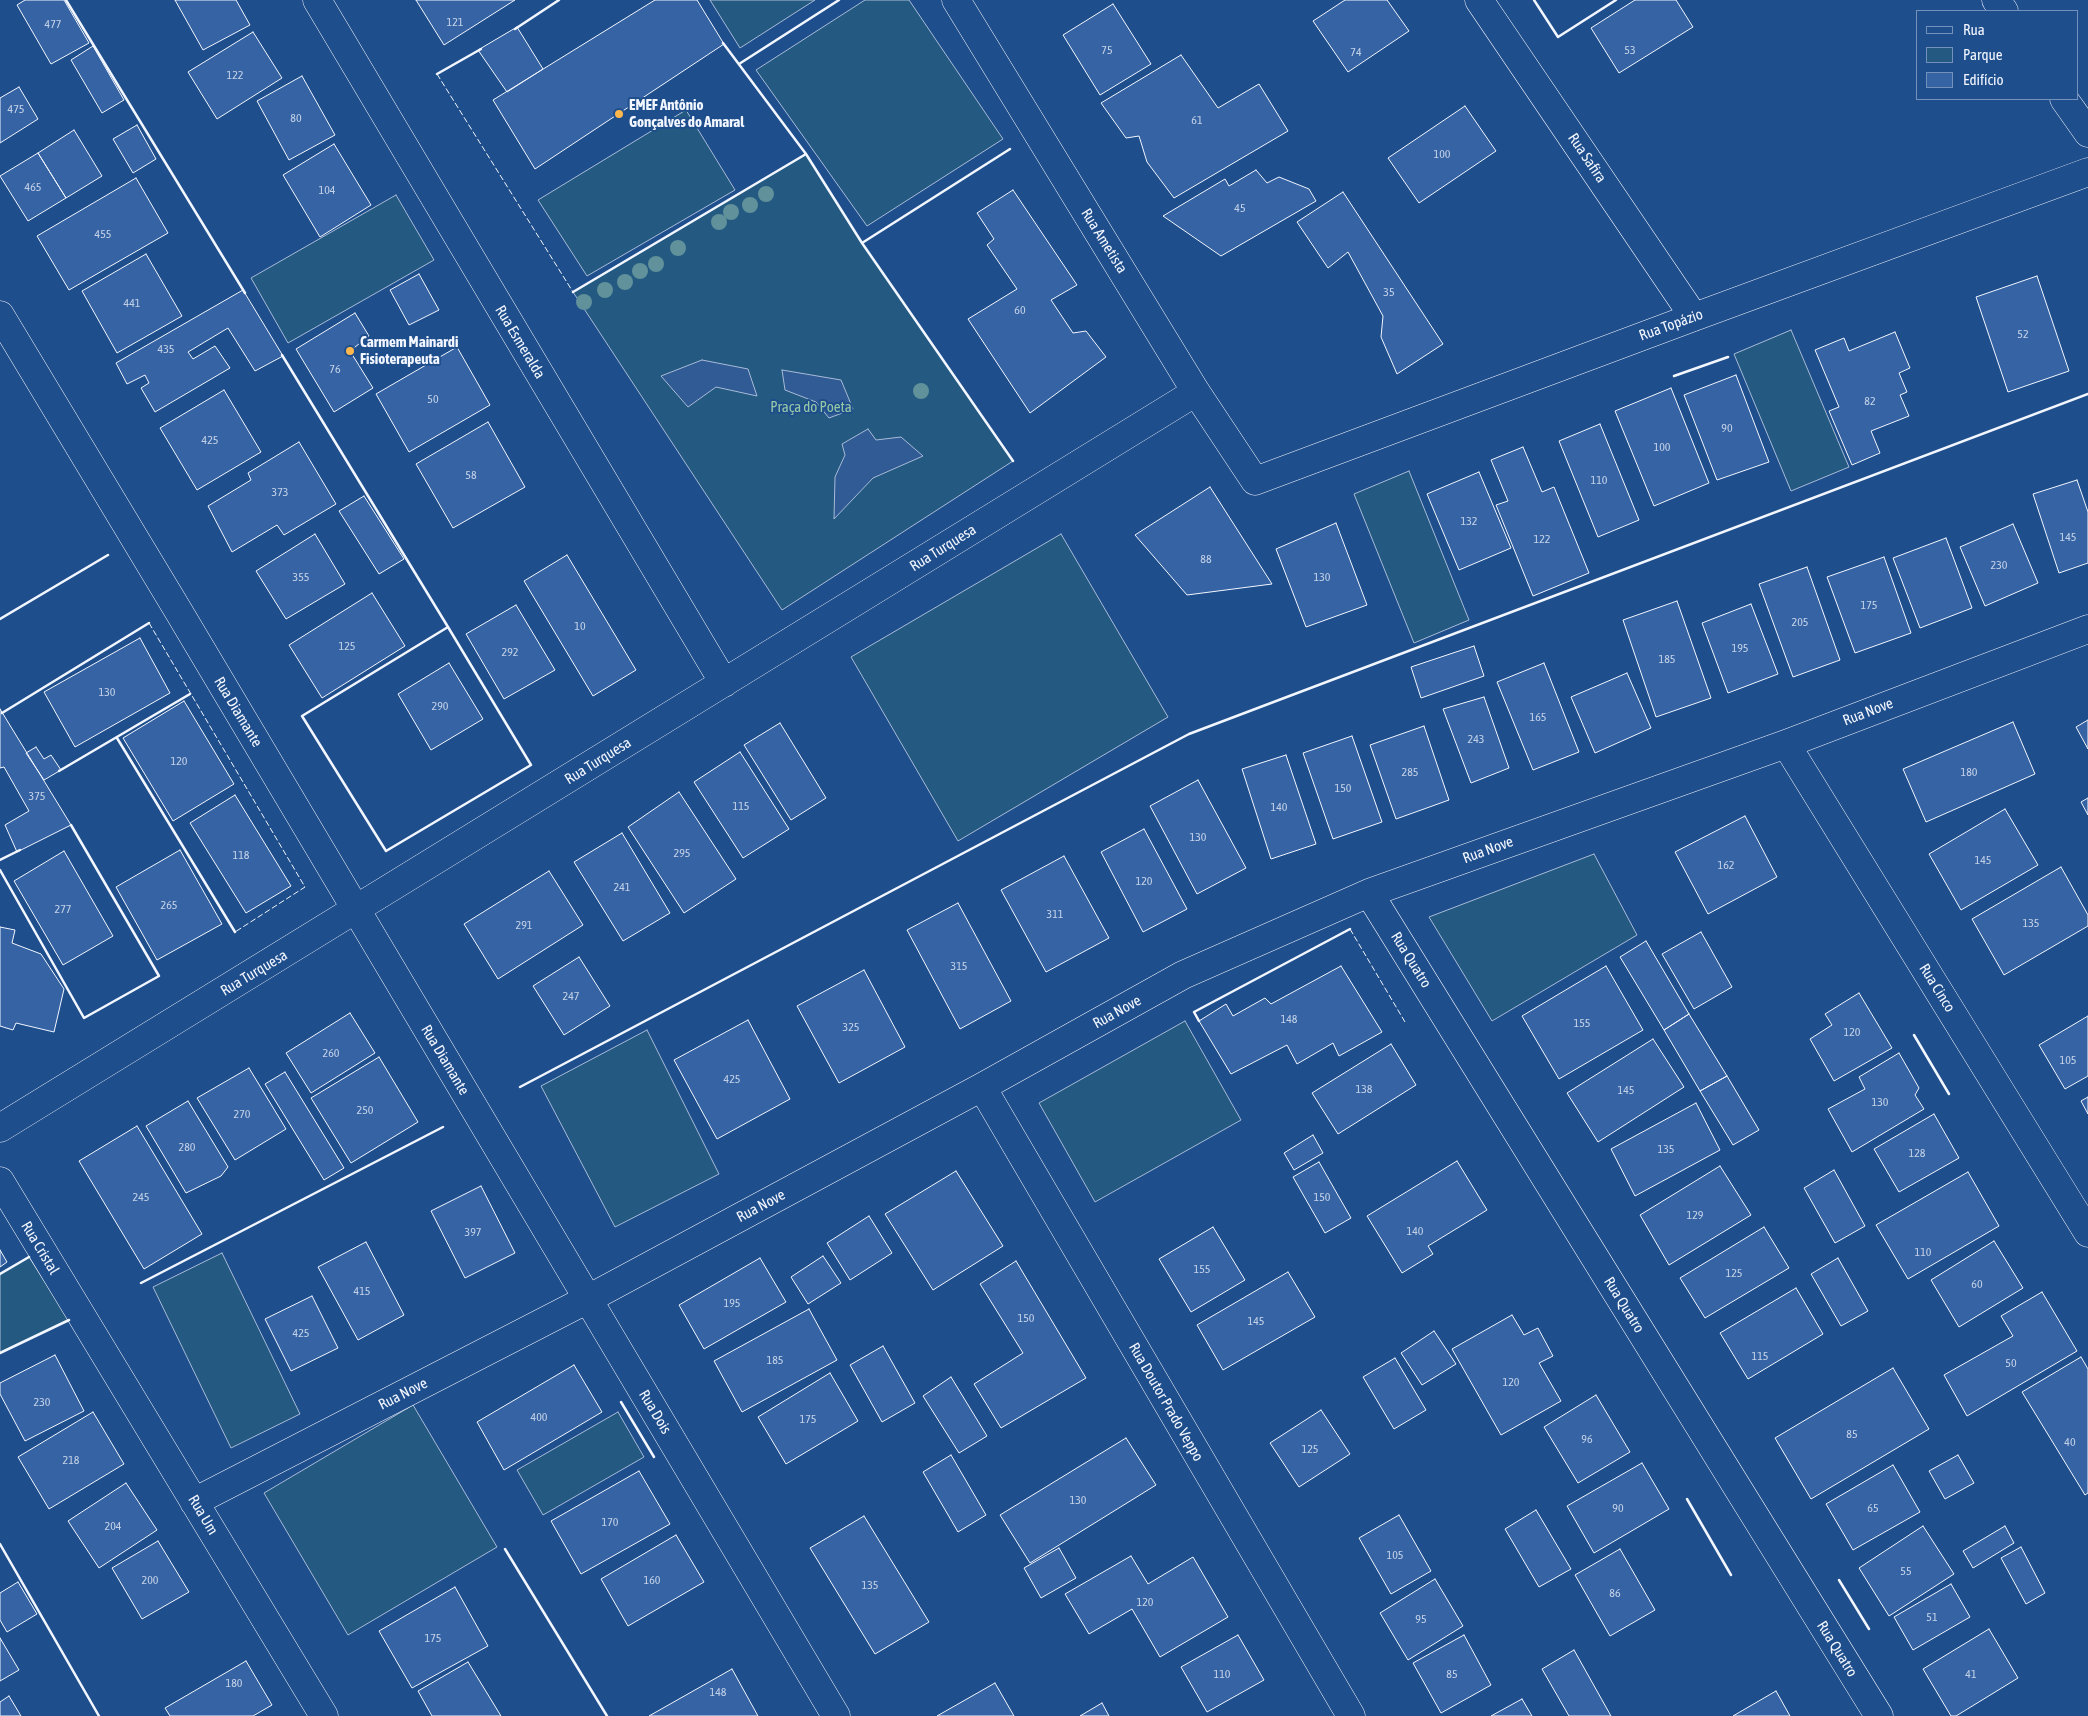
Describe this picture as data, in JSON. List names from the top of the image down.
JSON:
{
  "streets": {
    "street": [
      "Rua Safira",
      "Rua Ametista",
      "Rua Topázio",
      "Rua Esmeralda",
      "Rua Turquesa",
      "Rua Diamante",
      "Rua Nove",
      "Rua Quatro",
      "Rua Cinco",
      "Rua Cristal",
      "Rua Doutor Prado Veppo",
      "Rua Dois",
      "Rua Um"
    ]
  },
  "crossings": [
    ["Rua Safira", "Rua Topázio"],
    ["Rua Ametista", "Rua Topázio"],
    ["Rua Ametista", "Rua Turquesa"],
    ["Rua Esmeralda", "Rua Turquesa"],
    ["Rua Turquesa", "Rua Diamante"],
    ["Rua Diamante", "Rua Dois"],
    ["Rua Nove", "Rua Quatro"],
    ["Rua Nove", "Rua Cinco"],
    ["Rua Nove", "Rua Doutor Prado Veppo"],
    ["Rua Nove", "Rua Dois"],
    ["Rua Nove", "Rua Um"],
    ["Rua Cristal", "Rua Um"]
  ],
  "parks": ["Praça do Poeta"],
  "places": ["EMEF Antônio Gonçalves do Amaral", "Carmem Mainardi Fisioterapeuta"],
  "house_numbers": [
    "121",
    "477",
    "75",
    "53",
    "74",
    "122",
    "475",
    "80",
    "61",
    "100",
    "465",
    "104",
    "45",
    "455",
    "35",
    "441",
    "60",
    "52",
    "435",
    "76",
    "50",
    "82",
    "90",
    "425",
    "100",
    "58",
    "110",
    "373",
    "132",
    "145",
    "122",
    "88",
    "230",
    "355",
    "130",
    "175",
    "205",
    "10",
    "125",
    "195",
    "292",
    "185",
    "130",
    "290",
    "165",
    "243",
    "120",
    "285",
    "180",
    "150",
    "375",
    "115",
    "140",
    "130",
    "295",
    "118",
    "145",
    "162",
    "120",
    "241",
    "265",
    "277",
    "311",
    "135",
    "291",
    "315",
    "247",
    "148",
    "155",
    "325",
    "120",
    "260",
    "105",
    "425",
    "138",
    "145",
    "130",
    "250",
    "270",
    "280",
    "135",
    "128",
    "245",
    "150",
    "129",
    "140",
    "397",
    "110",
    "155",
    "125",
    "60",
    "415",
    "195",
    "150",
    "145",
    "425",
    "115",
    "185",
    "50",
    "120",
    "230",
    "400",
    "175",
    "85",
    "96",
    "40",
    "125",
    "218",
    "130",
    "90",
    "65",
    "170",
    "204",
    "105",
    "55",
    "200",
    "160",
    "135",
    "86",
    "120",
    "51",
    "95",
    "175",
    "110",
    "85",
    "41",
    "180",
    "148"
  ],
  "legend": ["Rua", "Parque", "Edifício"]
}
